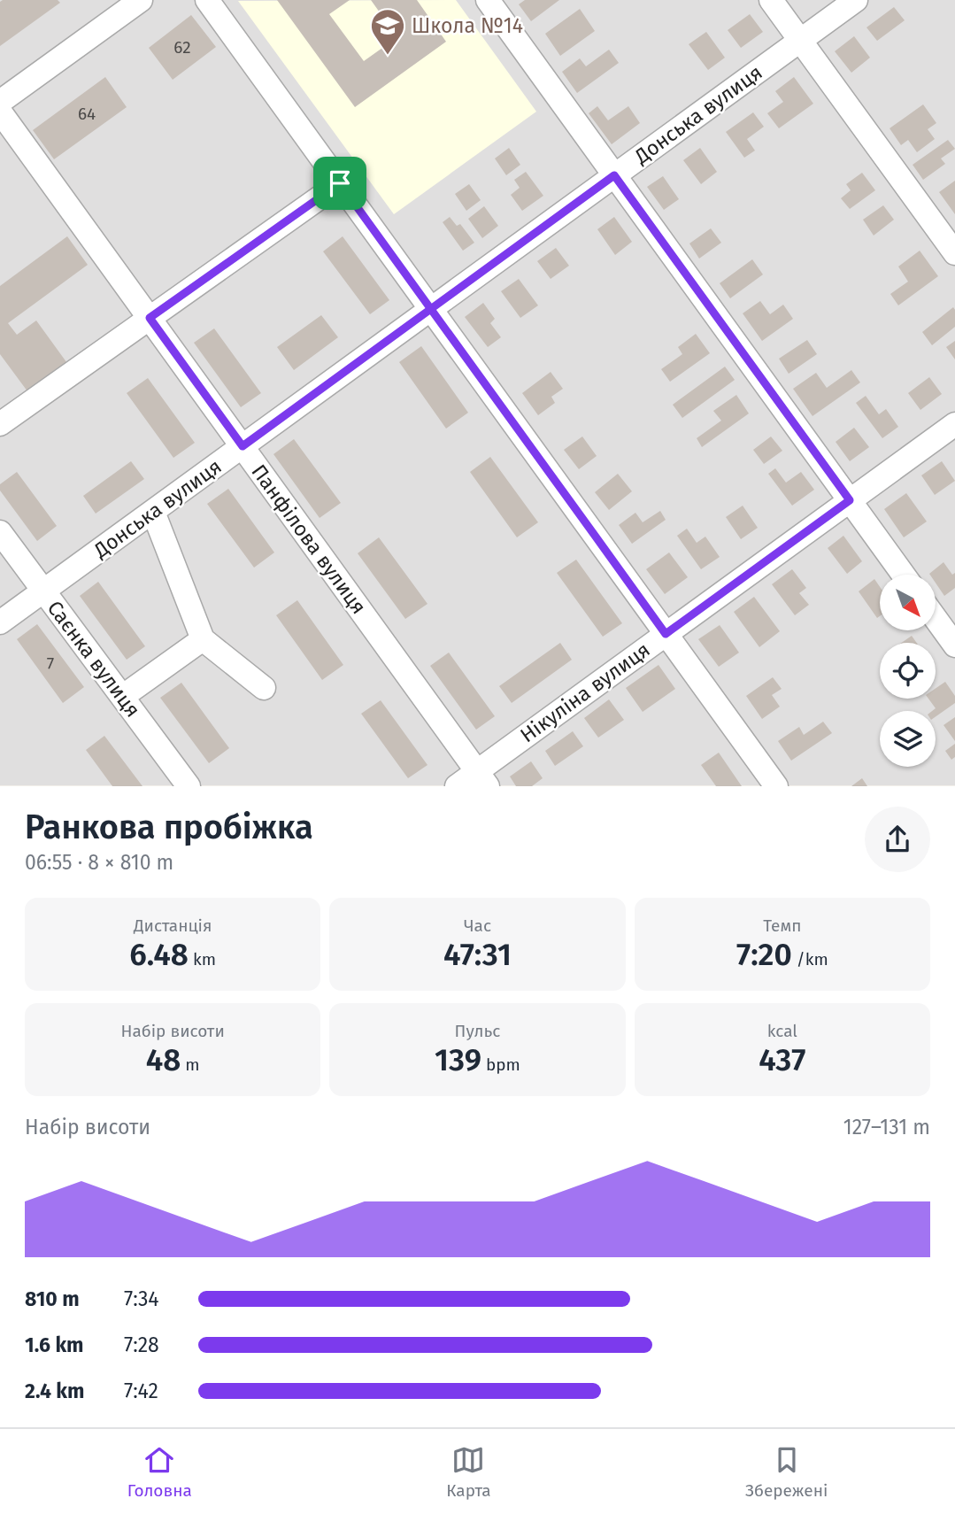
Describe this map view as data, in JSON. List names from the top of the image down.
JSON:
{
  "streets": {
    "street": [
      "Донська вулиця",
      "Панфілова вулиця",
      "Саєнка вулиця",
      "Нікуліна вулиця"
    ]
  },
  "crossings": [
    ["Донська вулиця", "Панфілова вулиця"],
    ["Донська вулиця", "Саєнка вулиця"],
    ["Панфілова вулиця", "Нікуліна вулиця"]
  ],
  "places": {
    "school or university": ["Школа №14"]
  },
  "house_numbers": ["62", "64", "7"],
  "north": "bottom right",
  "page": {
    "heading": ["Ранкова пробіжка", "06:55 · 8 × 810 m"],
    "stats": [
      ["Дистанція", "6.48 km"],
      ["Час", "47:31"],
      ["Темп", "7:20 /km"],
      ["Набір висоти", "48 m"],
      ["Пульс", "139 bpm"],
      ["kcal", "437"]
    ],
    "chart": ["Набір висоти", "127–131 m"],
    "list": [
      {
        "name": "810 m",
        "note": "7:34"
      },
      {
        "name": "1.6 km",
        "note": "7:28"
      },
      {
        "name": "2.4 km",
        "note": "7:42"
      }
    ],
    "tabs": ["Головна", "Карта", "Збережені"]
  }
}
